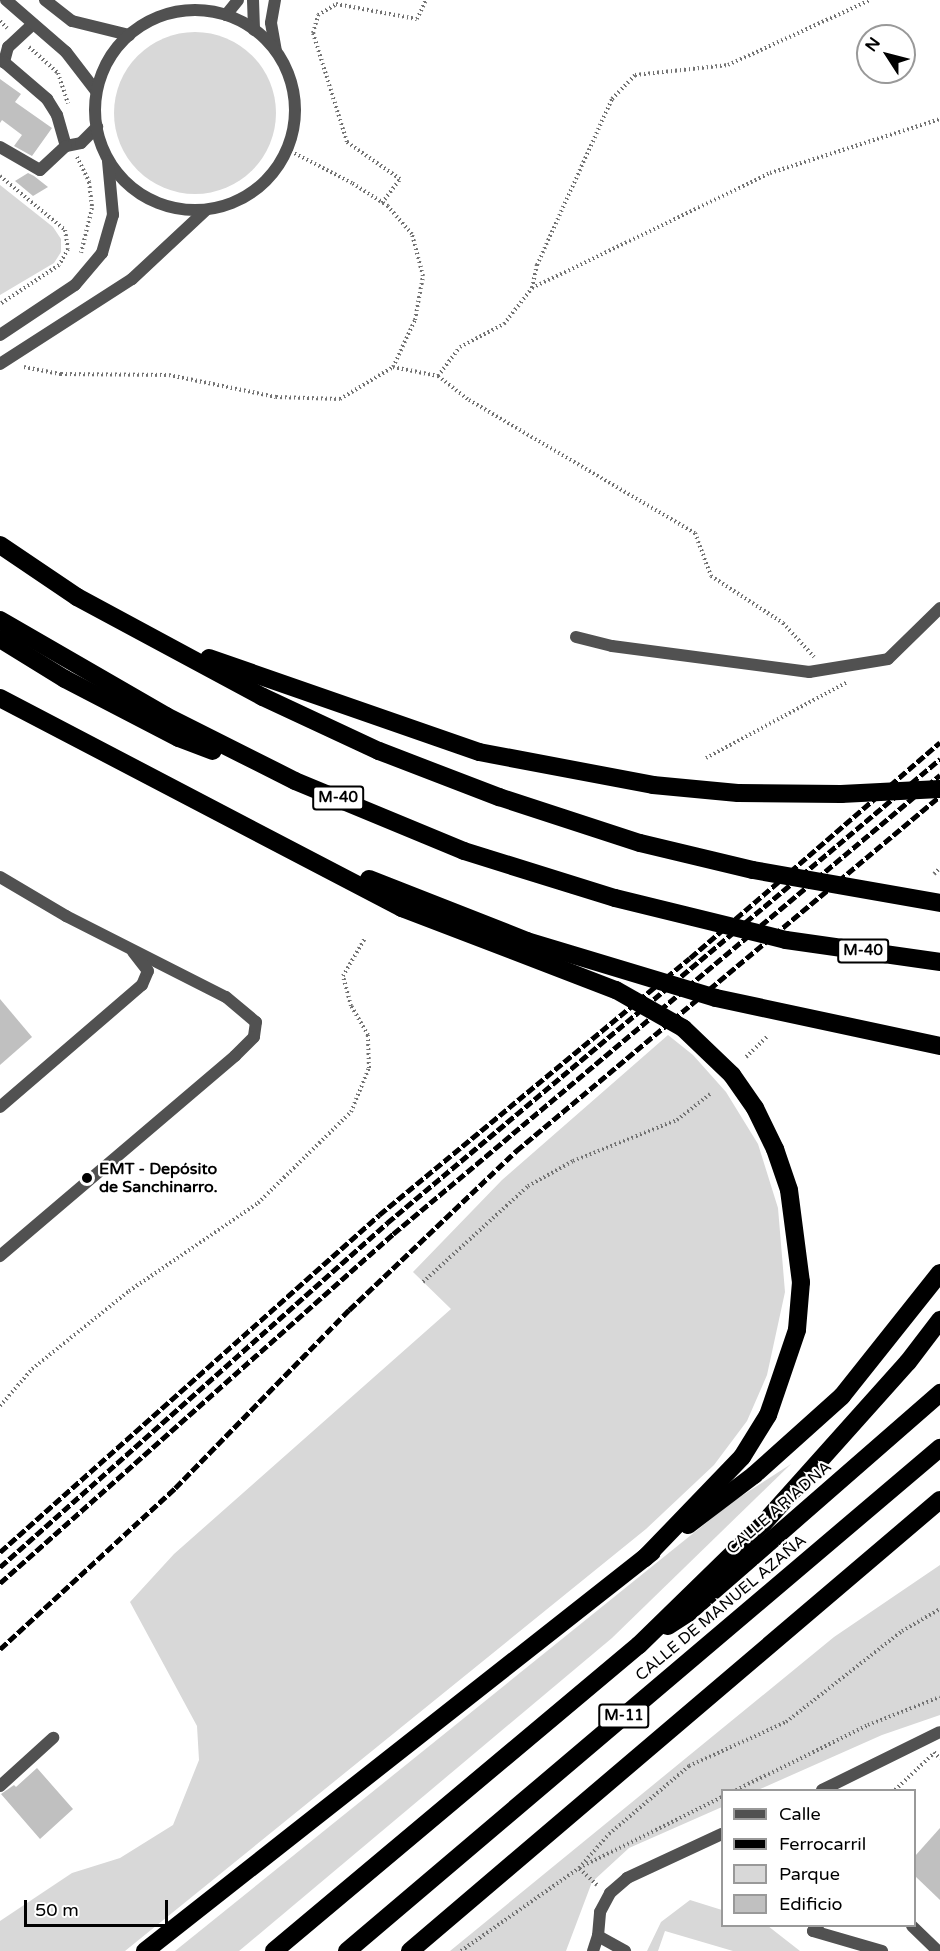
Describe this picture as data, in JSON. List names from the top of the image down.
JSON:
{
  "streets": {
    "highway": [
      "M-40",
      "CALLE ARIADNA",
      "CALLE DE MANUEL AZAÑA",
      "M-11"
    ]
  },
  "crossings": [
    ["CALLE ARIADNA", "CALLE DE MANUEL AZAÑA"]
  ],
  "places": ["EMT - Depósito de Sanchinarro."],
  "legend": [
    "Calle",
    "Ferrocarril",
    "Parque",
    "Edificio"
  ],
  "scale_bar": "50 m",
  "north": "top left"
}
